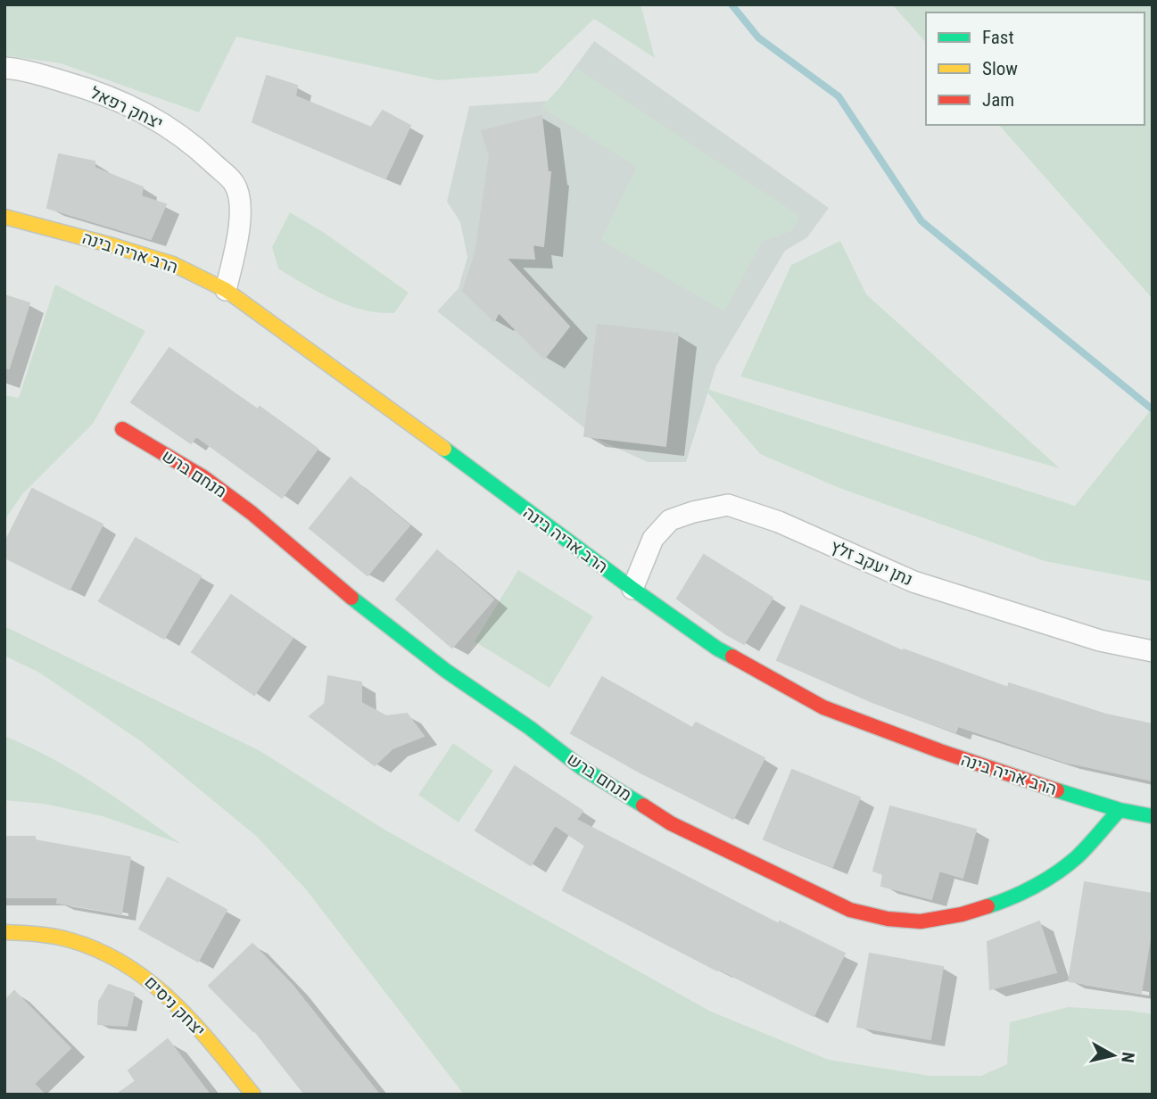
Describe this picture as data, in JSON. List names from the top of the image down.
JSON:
{
  "streets": {
    "street": [
      "יצחק רפאל",
      "הרב אריה בינה",
      "מנחם ברש",
      "נתן יעקב זלץ",
      "יצחק ניסים"
    ]
  },
  "crossings": [
    ["יצחק רפאל", "הרב אריה בינה"],
    ["הרב אריה בינה", "מנחם ברש"],
    ["הרב אריה בינה", "נתן יעקב זלץ"]
  ],
  "legend": ["Fast", "Slow", "Jam"],
  "north": "right"
}
